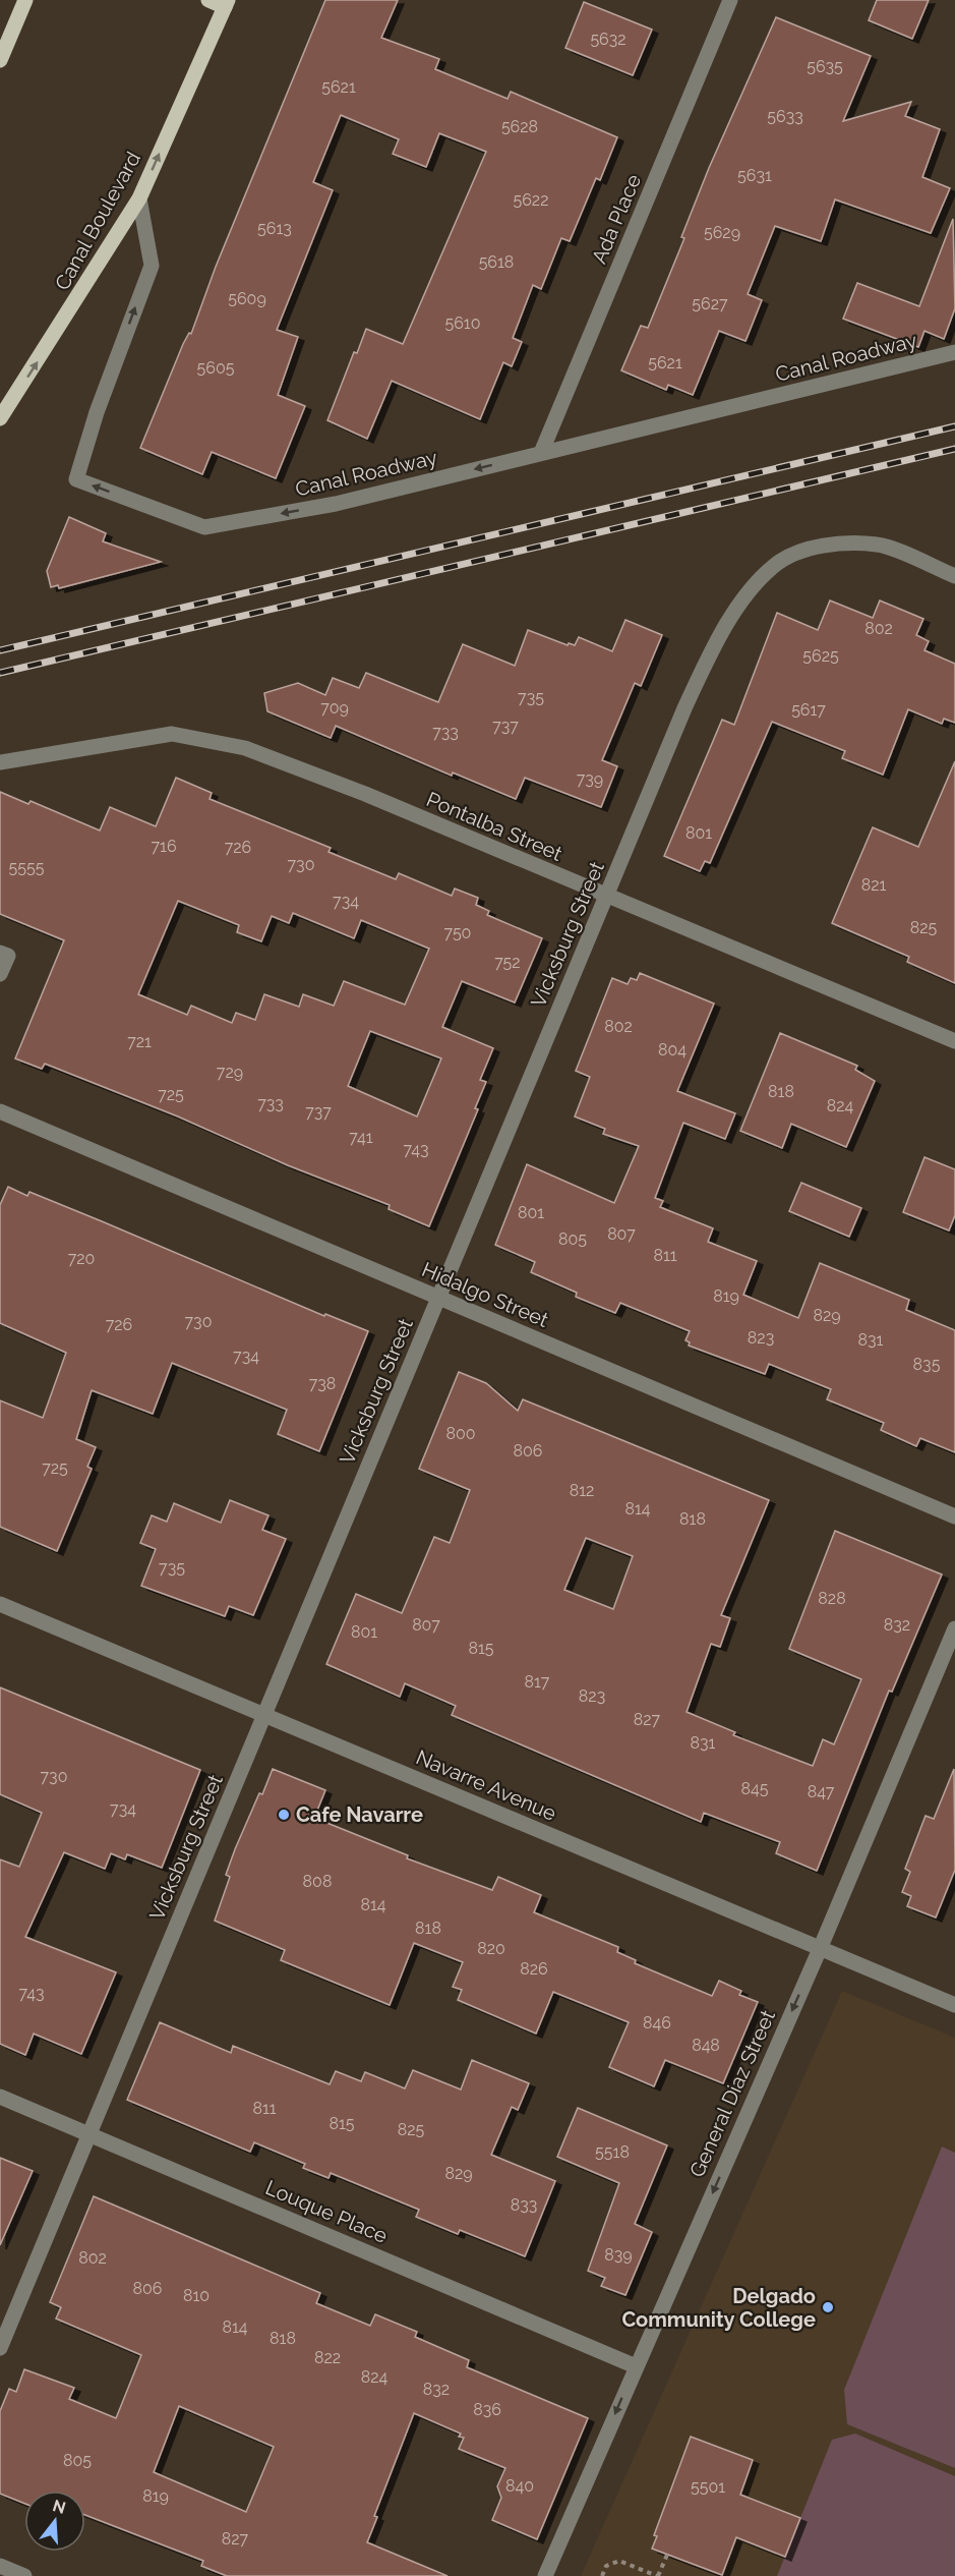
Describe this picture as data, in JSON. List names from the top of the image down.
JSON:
{
  "streets": {
    "main road": ["Canal Boulevard"],
    "street": [
      "Ada Place",
      "Canal Roadway",
      "Pontalba Street",
      "Vicksburg Street",
      "Hidalgo Street",
      "Navarre Avenue",
      "General Diaz Street",
      "Louque Place"
    ]
  },
  "crossings": [
    ["Ada Place", "Canal Roadway"],
    ["Canal Boulevard", "Canal Roadway"],
    ["Pontalba Street", "Vicksburg Street"],
    ["Vicksburg Street", "Hidalgo Street"],
    ["Vicksburg Street", "Navarre Avenue"],
    ["Vicksburg Street", "Louque Place"],
    ["Navarre Avenue", "General Diaz Street"],
    ["General Diaz Street", "Louque Place"]
  ],
  "one_way": ["Canal Boulevard", "General Diaz Street"],
  "places": ["Cafe Navarre", "Delgado Community College"],
  "house_numbers": [
    "5632",
    "5635",
    "5621",
    "5633",
    "5628",
    "5631",
    "5622",
    "5613",
    "5629",
    "5618",
    "5609",
    "5627",
    "5610",
    "5621",
    "5605",
    "802",
    "5625",
    "735",
    "709",
    "5617",
    "737",
    "733",
    "739",
    "801",
    "716",
    "726",
    "730",
    "5555",
    "821",
    "734",
    "825",
    "750",
    "752",
    "802",
    "721",
    "804",
    "729",
    "818",
    "725",
    "733",
    "824",
    "737",
    "741",
    "743",
    "801",
    "807",
    "805",
    "811",
    "720",
    "819",
    "829",
    "730",
    "726",
    "823",
    "831",
    "734",
    "835",
    "738",
    "800",
    "806",
    "725",
    "812",
    "814",
    "818",
    "735",
    "828",
    "807",
    "832",
    "801",
    "815",
    "817",
    "823",
    "827",
    "831",
    "730",
    "845",
    "847",
    "734",
    "808",
    "814",
    "818",
    "820",
    "826",
    "743",
    "846",
    "848",
    "811",
    "815",
    "825",
    "5518",
    "829",
    "833",
    "839",
    "802",
    "806",
    "810",
    "814",
    "818",
    "822",
    "824",
    "832",
    "836",
    "805",
    "840",
    "5501",
    "819",
    "827"
  ],
  "north": "top"
}
